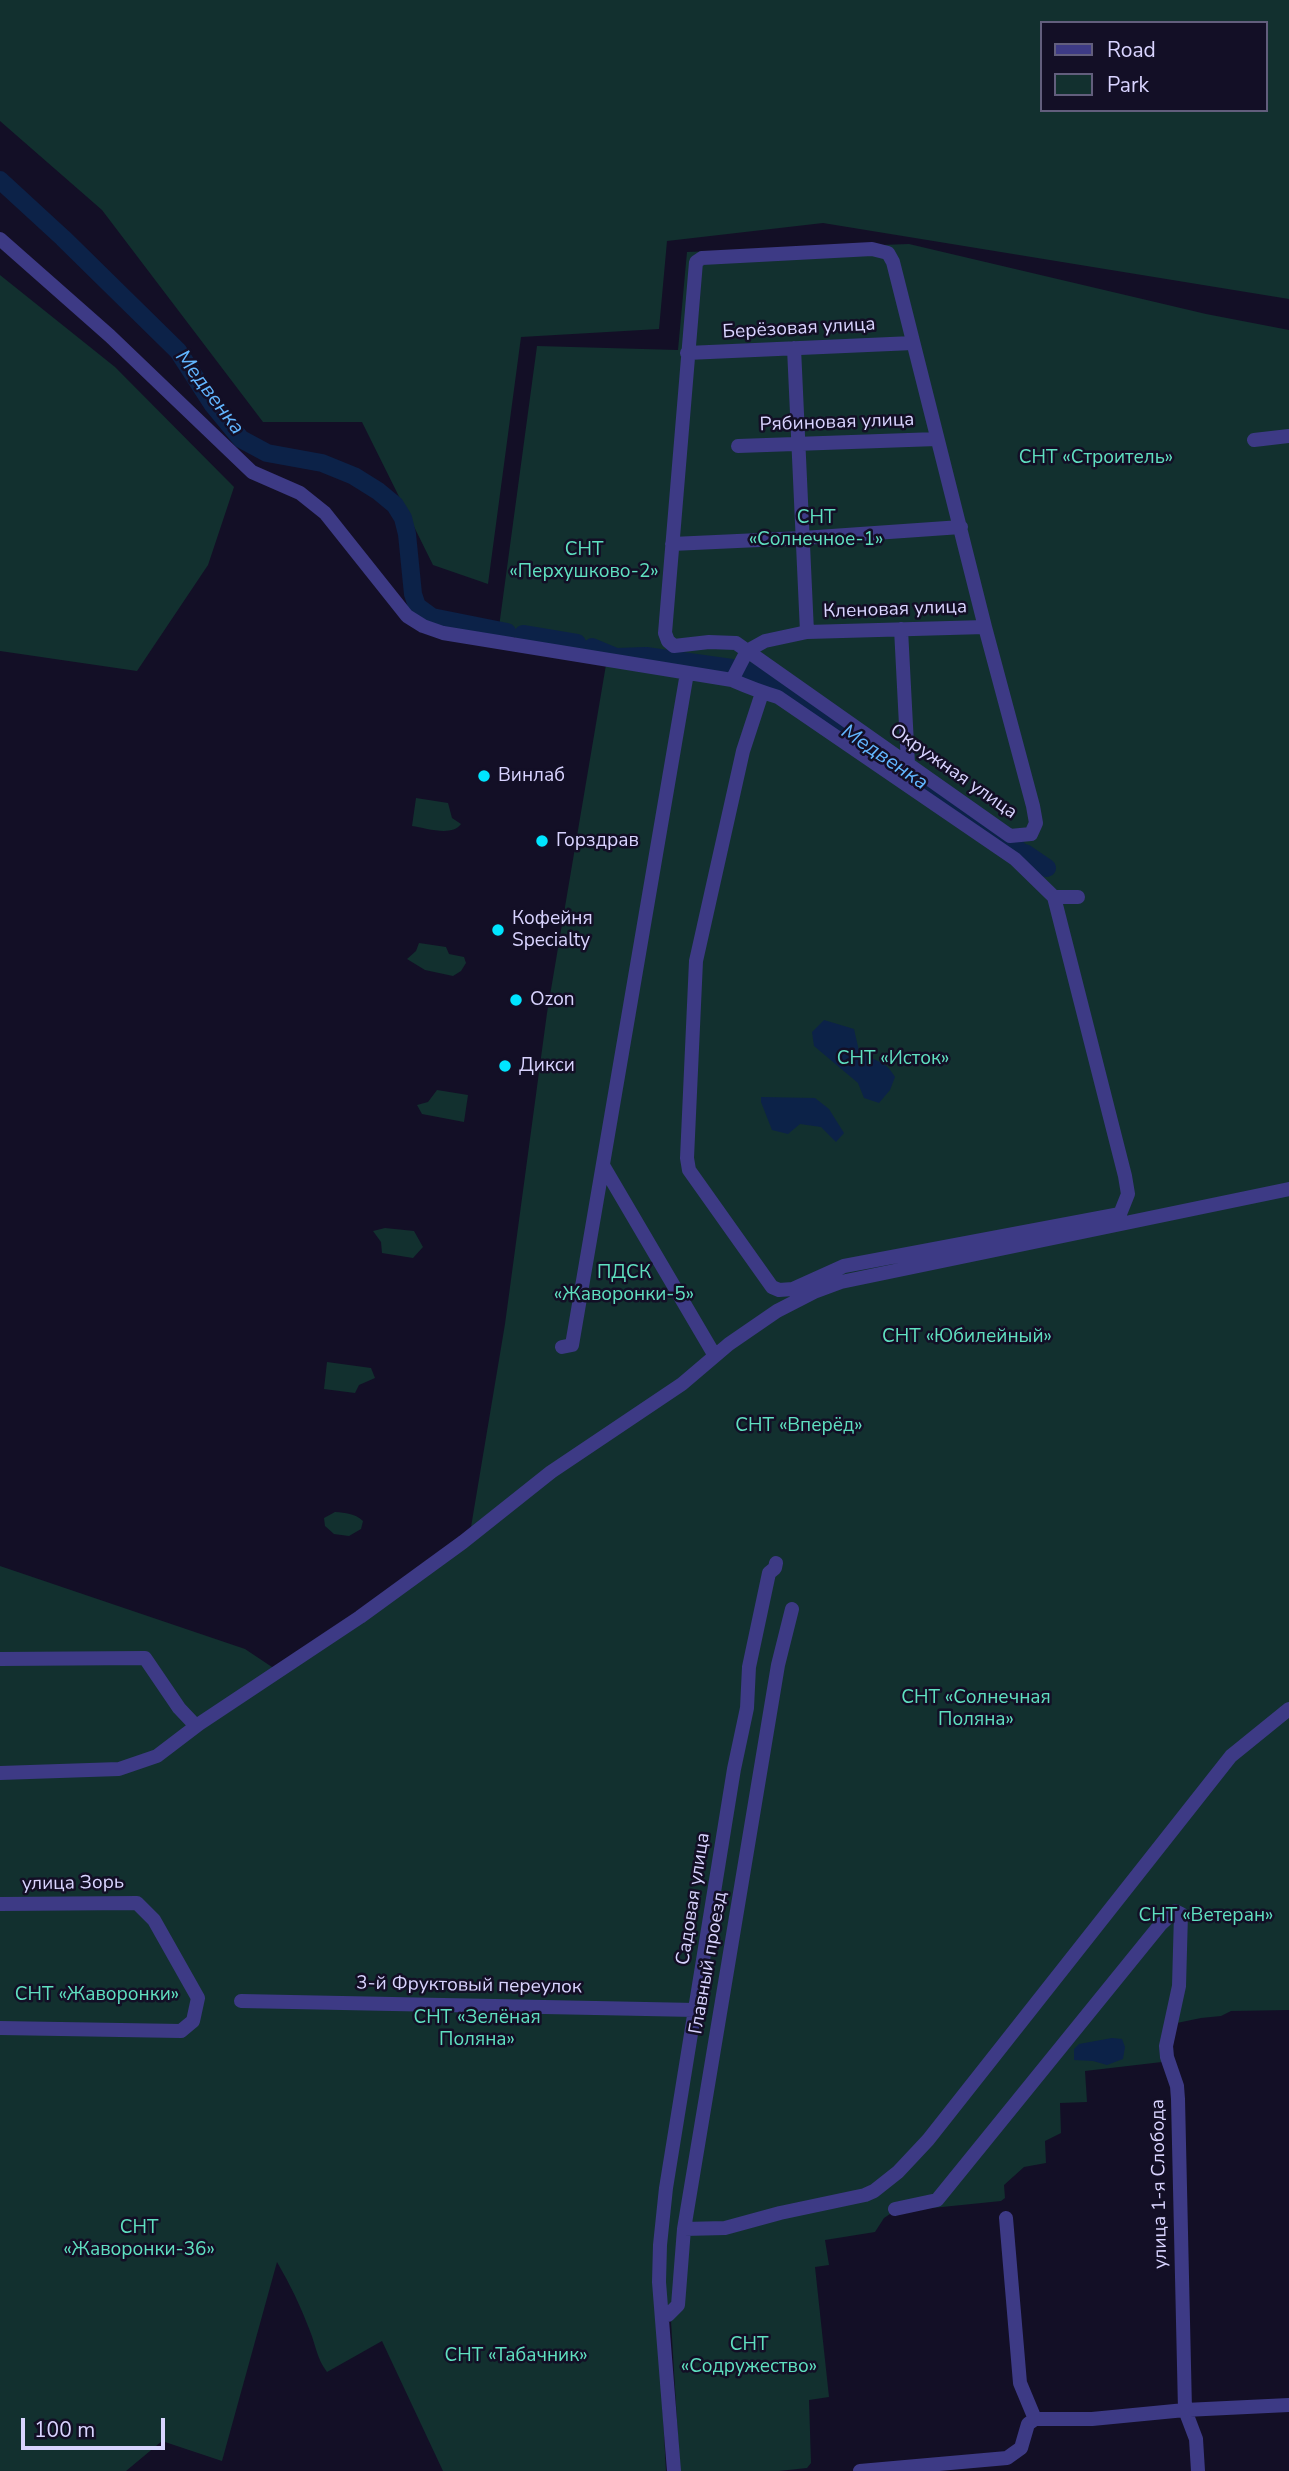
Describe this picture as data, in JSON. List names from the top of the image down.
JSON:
{
  "streets": {
    "street": [
      "Берёзовая улица",
      "Рябиновая улица",
      "Кленовая улица",
      "Окружная улица",
      "улица Зорь",
      "Садовая улица",
      "Главный проезд",
      "3-й Фруктовый переулок",
      "улица 1-я Слобода"
    ]
  },
  "crossings": [
    ["Берёзовая улица", "Окружная улица"],
    ["Рябиновая улица", "Окружная улица"],
    ["Кленовая улица", "Окружная улица"],
    ["Садовая улица", "Главный проезд"],
    ["Садовая улица", "3-й Фруктовый переулок"]
  ],
  "water": ["Медвенка"],
  "parks": [
    "СНТ «Строитель»",
    "СНТ «Солнечное-1»",
    "СНТ «Перхушково-2»",
    "СНТ «Исток»",
    "ПДСК «Жаворонки-5»",
    "СНТ «Юбилейный»",
    "СНТ «Вперёд»",
    "СНТ «Солнечная Поляна»",
    "СНТ «Ветеран»",
    "СНТ «Жаворонки»",
    "СНТ «Зелёная Поляна»",
    "СНТ «Жаворонки-36»",
    "СНТ «Содружество»",
    "СНТ «Табачник»"
  ],
  "places": [
    "Винлаб",
    "Горздрав",
    "Кофейня Specialty",
    "Ozon",
    "Дикси"
  ],
  "legend": ["Road", "Park"],
  "scale_bar": "100 m"
}
